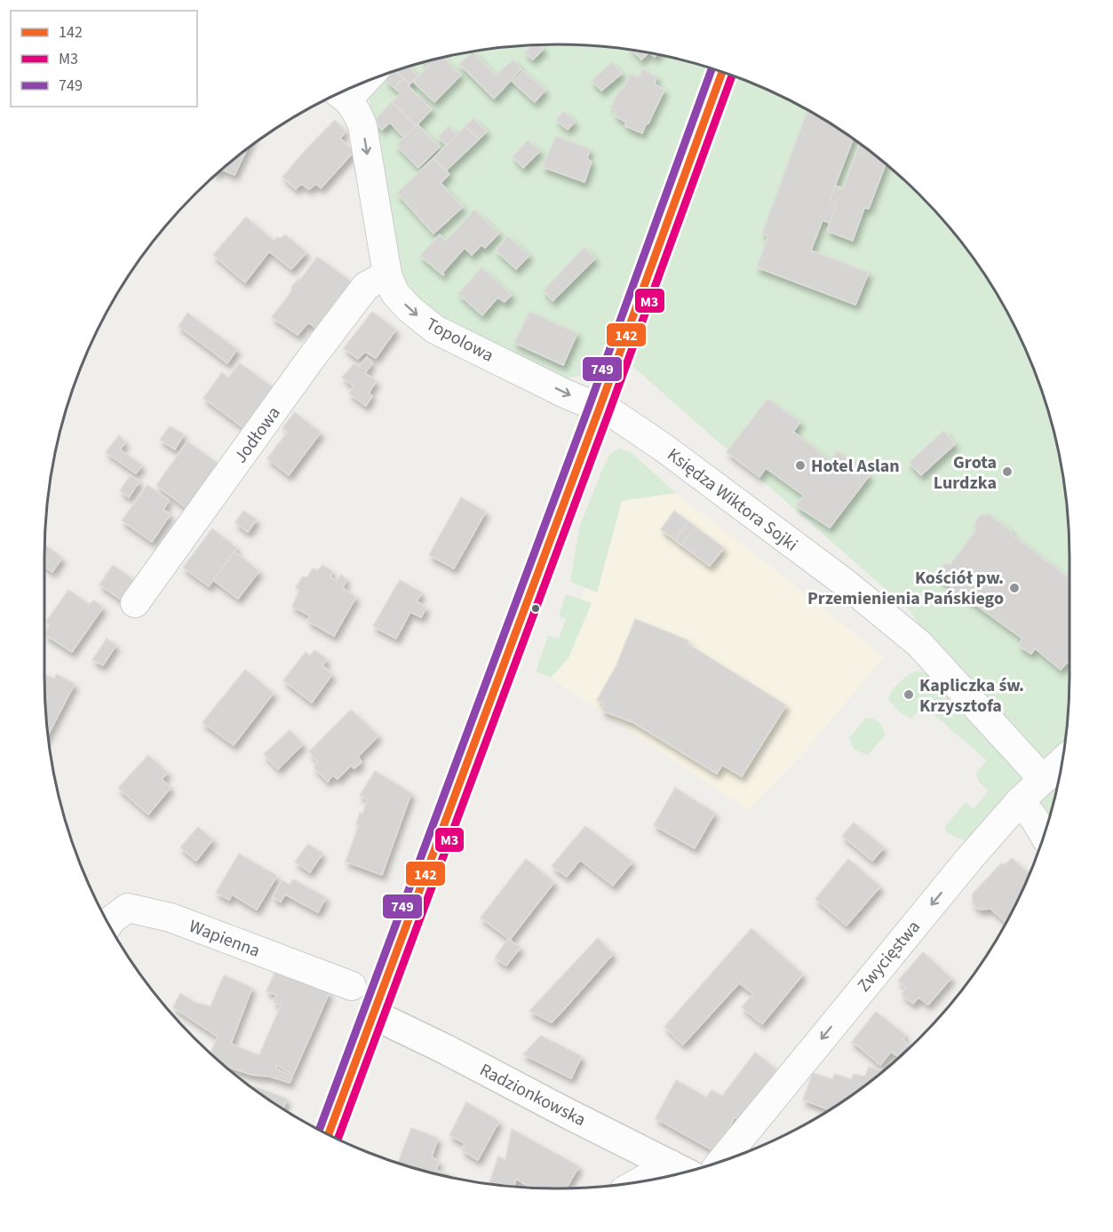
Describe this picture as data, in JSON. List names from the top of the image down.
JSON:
{
  "streets": {
    "street": [
      "Topolowa",
      "Jodłowa",
      "Księdza Wiktora Sojki",
      "Wapienna",
      "Zwycięstwa",
      "Radzionkowska"
    ]
  },
  "crossings": [
    ["Topolowa", "Jodłowa"],
    ["Topolowa", "Księdza Wiktora Sojki"],
    ["Księdza Wiktora Sojki", "Zwycięstwa"]
  ],
  "one_way": ["Topolowa", "Zwycięstwa"],
  "places": [
    "Hotel Aslan",
    "Grota Lurdzka",
    "Kościół pw. Przemienienia Pańskiego",
    "Kapliczka św. Krzysztofa"
  ],
  "lines": ["transit line 749", "transit line 142", "transit line M3"],
  "legend": ["142", "M3", "749"]
}
